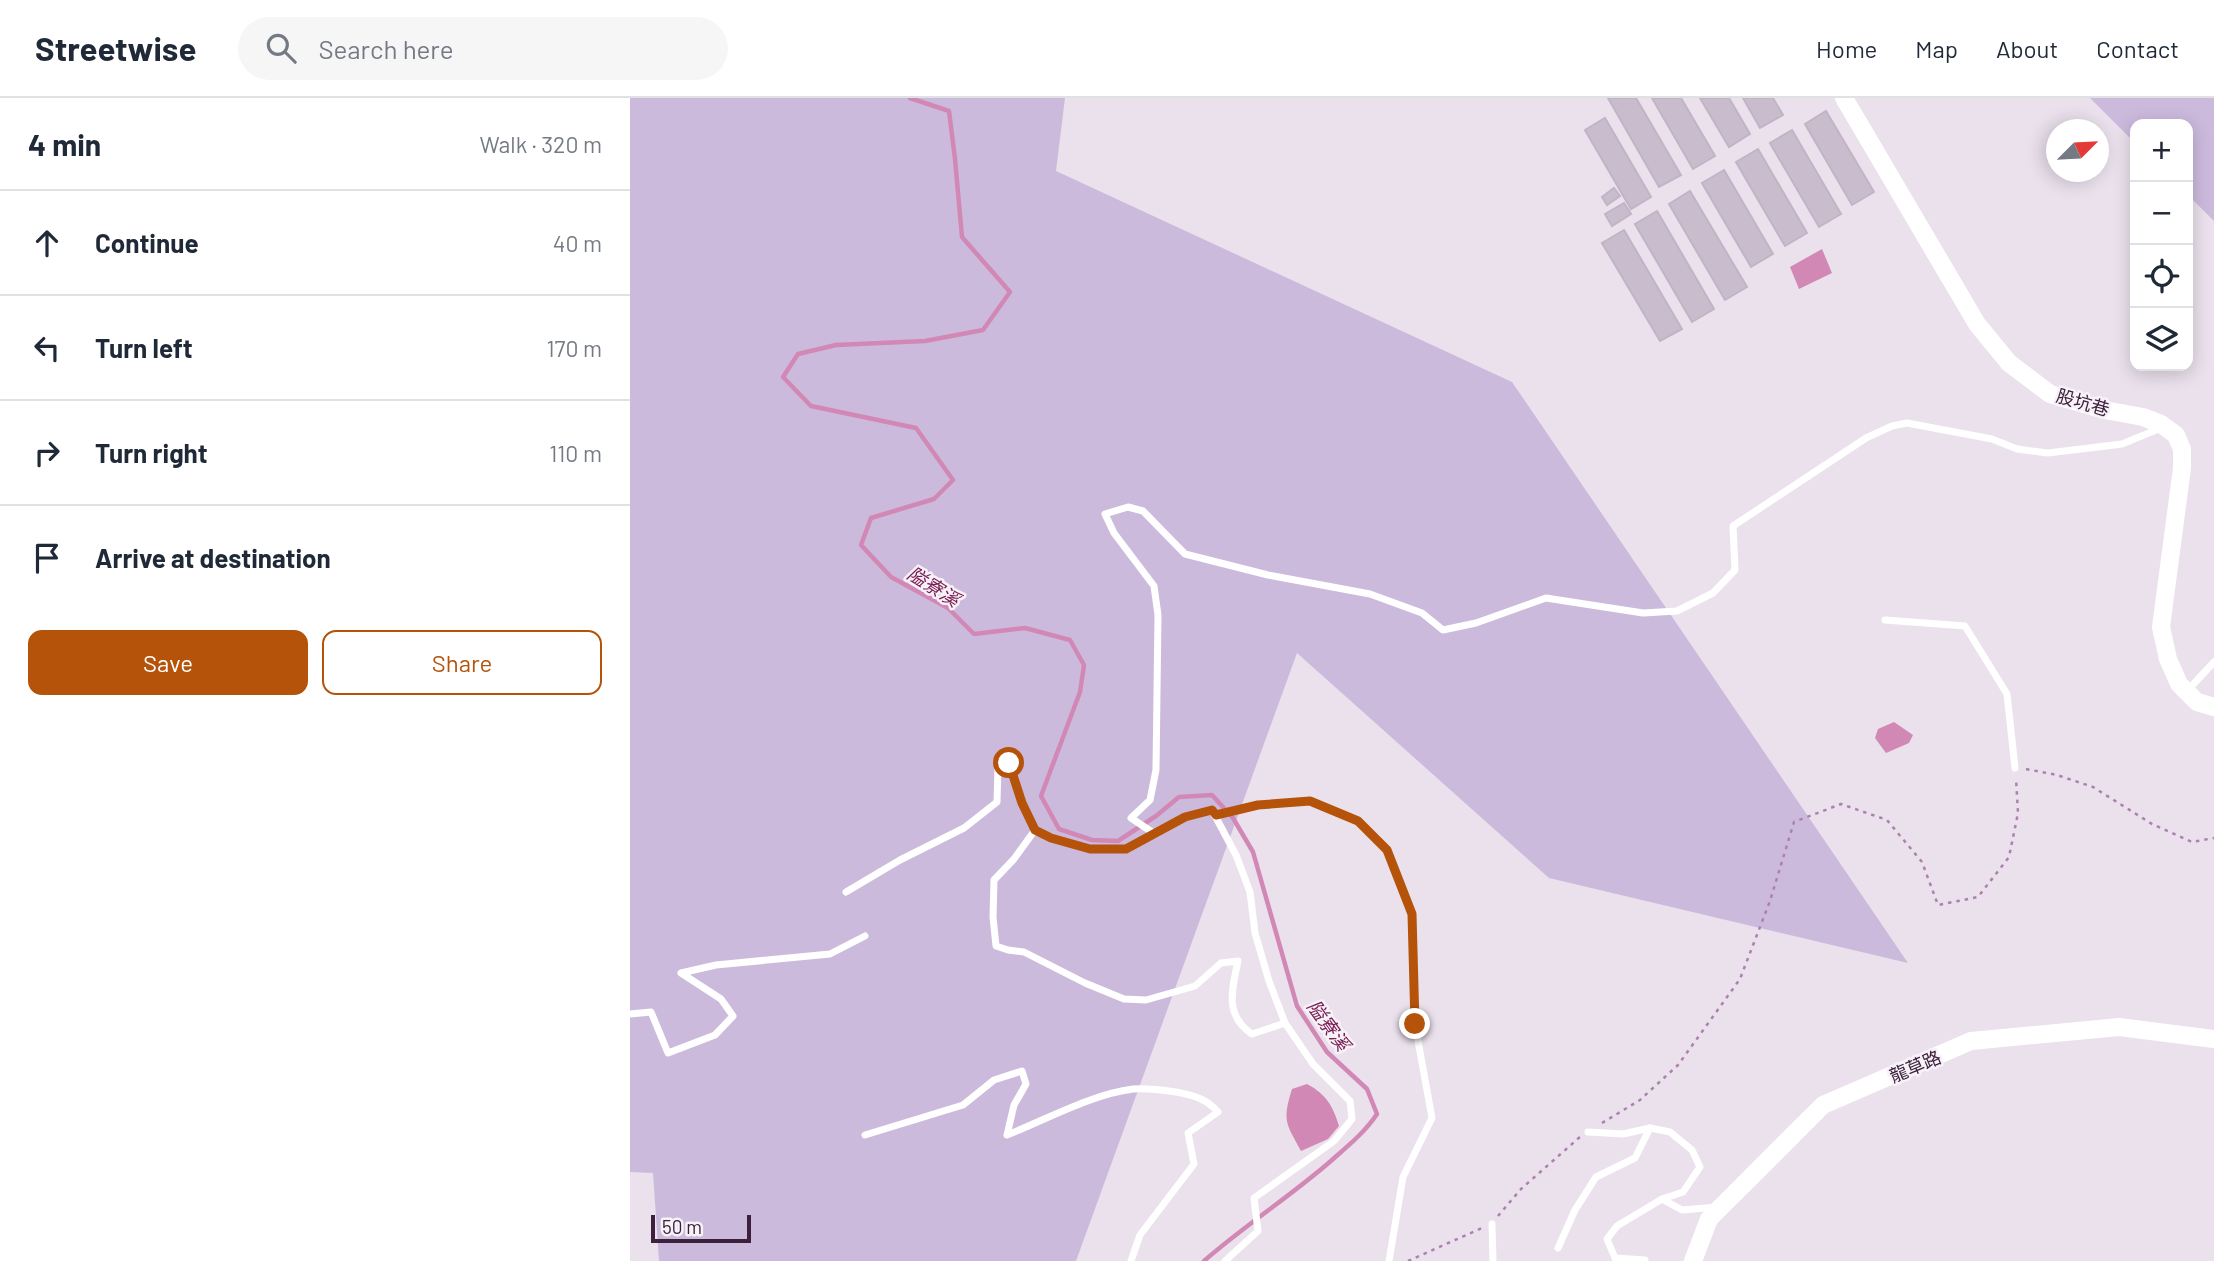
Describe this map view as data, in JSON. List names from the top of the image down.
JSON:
{
  "streets": {
    "street": ["股坑巷", "龍草路"]
  },
  "water": ["隘寮溪"],
  "scale_bar": "50 m",
  "north": "top right",
  "page": {
    "header": "Streetwise",
    "search": "Search here",
    "nav": [
      "Home",
      "Map",
      "About",
      "Contact"
    ],
    "heading": ["4 min", "Walk · 320 m"],
    "map_buttons": ["+", "−"],
    "list": [
      ["Continue", "40 m"],
      ["Turn left", "170 m"],
      ["Turn right", "110 m"],
      "Arrive at destination"
    ],
    "buttons": ["Save", "Share"],
    "scale": "50 m"
  }
}
